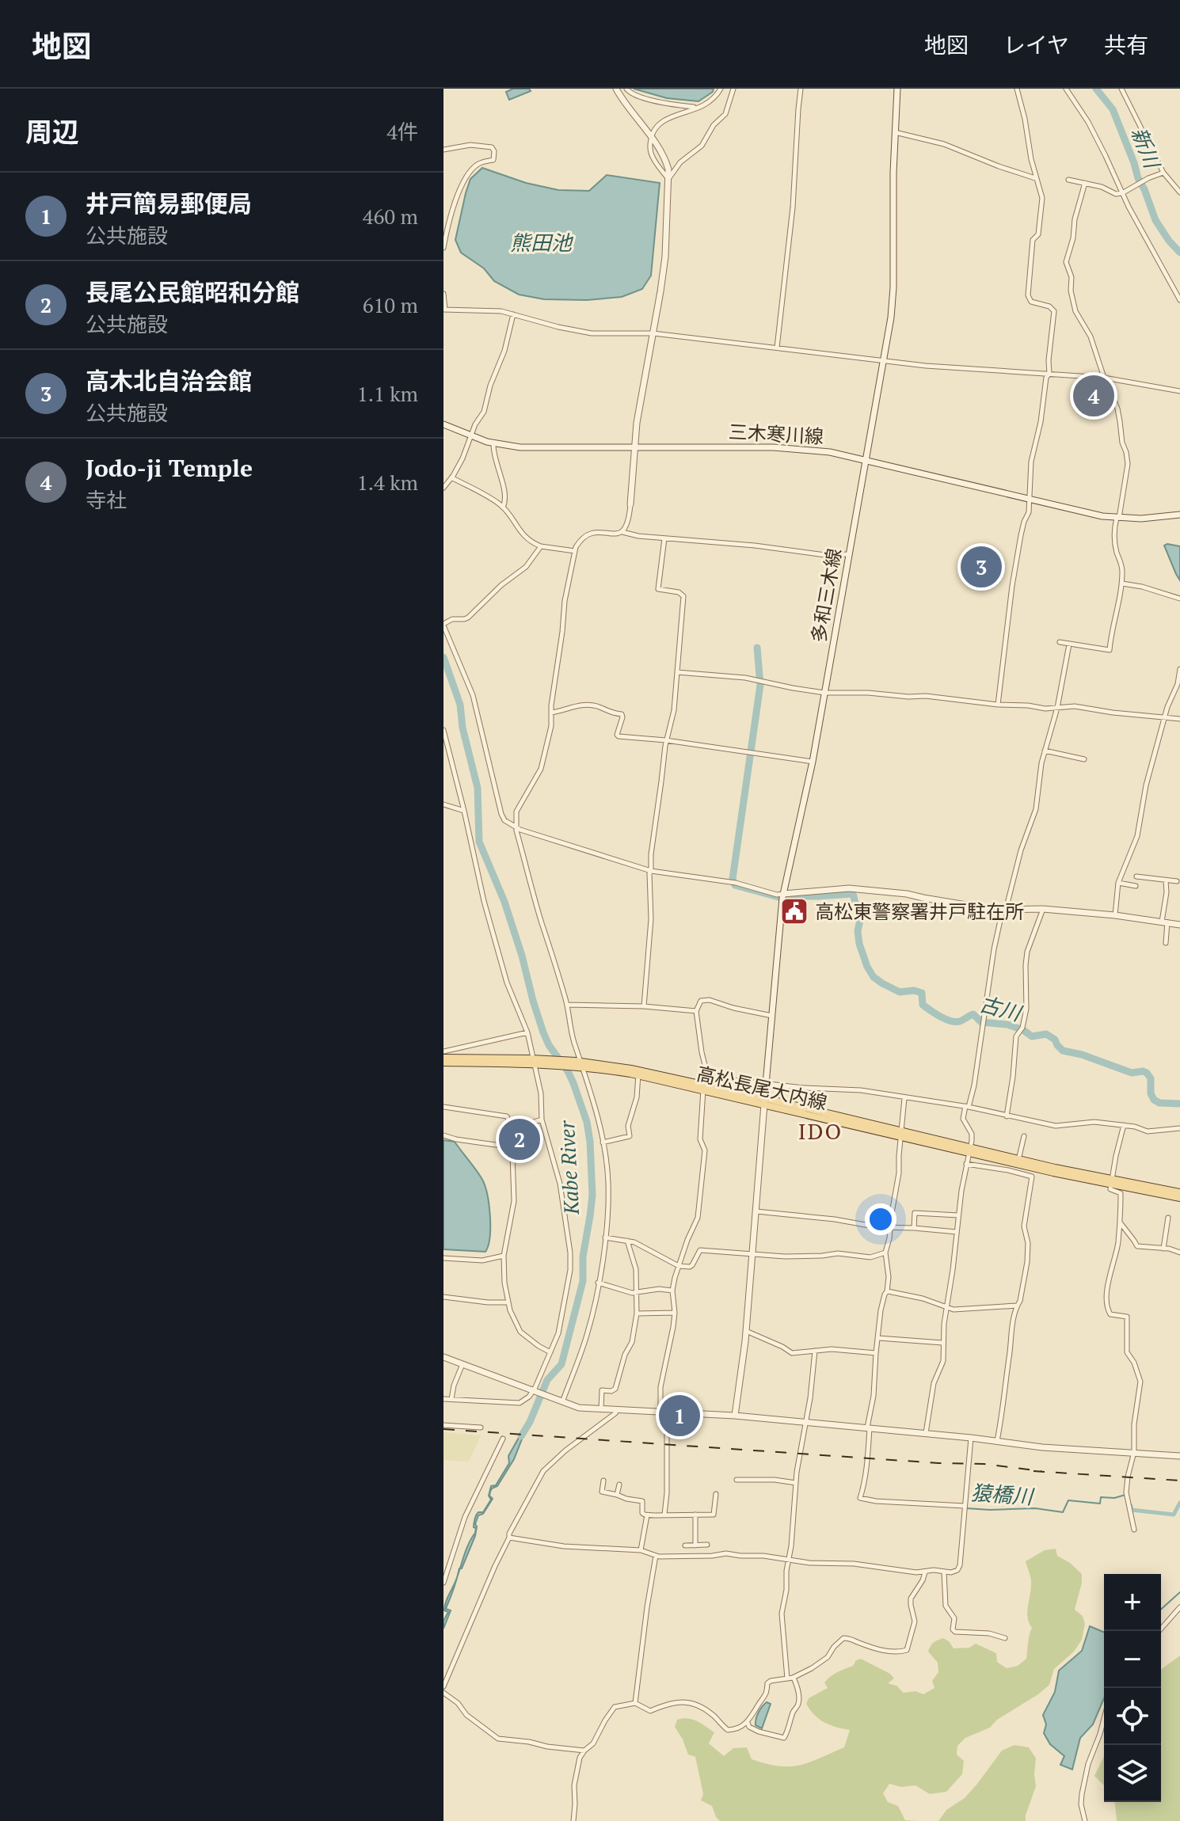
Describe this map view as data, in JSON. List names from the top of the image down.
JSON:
{
  "streets": {
    "main road": ["高松長尾大内線"],
    "street": ["三木寒川線", "多和三木線"]
  },
  "crossings": [
    ["三木寒川線", "多和三木線"],
    ["多和三木線", "高松長尾大内線"]
  ],
  "districts": ["IDO"],
  "water": [
    "新川",
    "熊田池",
    "古川",
    "Kabe River",
    "猿橋川"
  ],
  "places": {
    "public building": ["高松東警察署井戸駐在所"]
  },
  "page": {
    "header": "地図",
    "nav": ["地図", "レイヤ", "共有"],
    "heading": ["周辺", "4件"],
    "list": [
      {
        "mark": "1",
        "name": "井戸簡易郵便局",
        "note": "公共施設",
        "value": "460 m"
      },
      {
        "mark": "2",
        "name": "長尾公民館昭和分館",
        "note": "公共施設",
        "value": "610 m"
      },
      {
        "mark": "3",
        "name": "高木北自治会館",
        "note": "公共施設",
        "value": "1.1 km"
      },
      {
        "mark": "4",
        "name": "Jodo-ji Temple",
        "note": "寺社",
        "value": "1.4 km"
      }
    ],
    "pins": [
      "4",
      "3",
      "2",
      "1"
    ],
    "map_buttons": ["+", "−"]
  }
}
